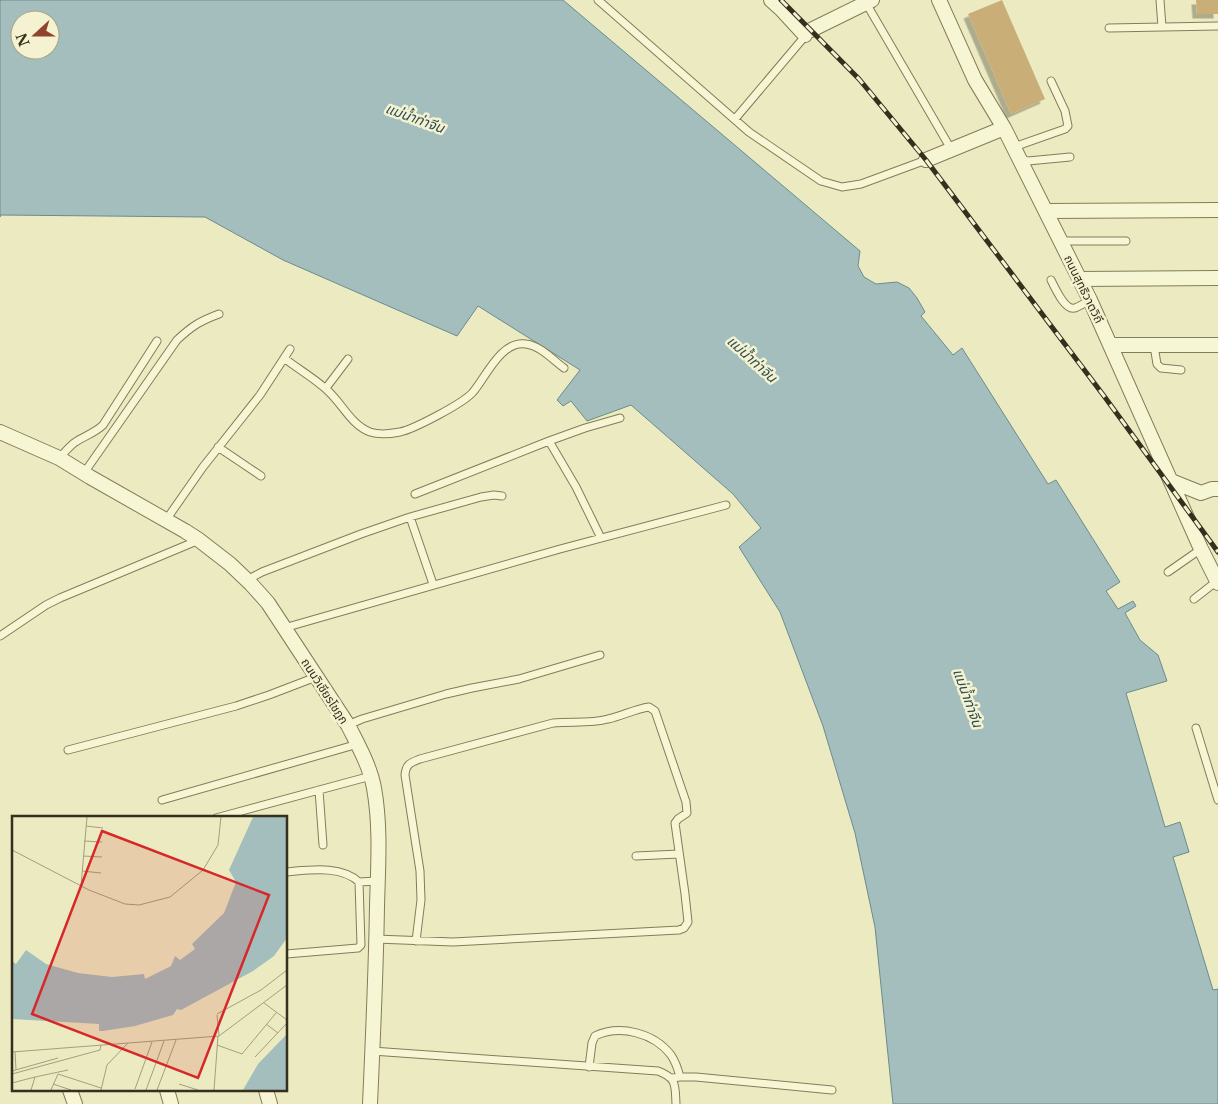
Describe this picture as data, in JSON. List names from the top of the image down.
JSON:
{
  "streets": {
    "street": ["ถนนสุทธิวาตวิถี", "ถนนวิเชียรโชฎก"]
  },
  "water": ["แม่น้ำท่าจีน"],
  "north": "left"
}
